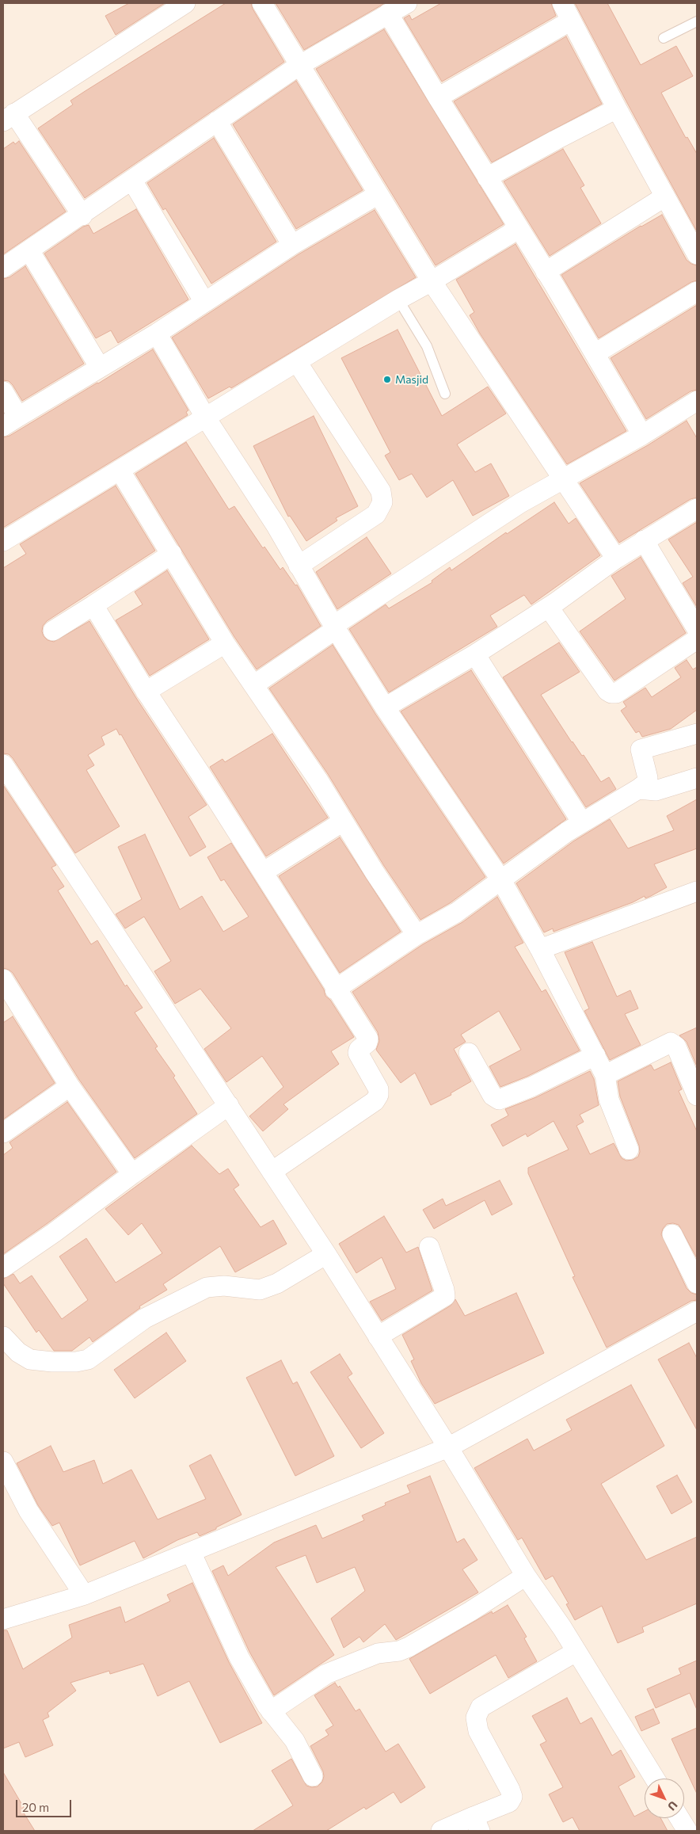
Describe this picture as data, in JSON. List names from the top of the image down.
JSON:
{
  "places": ["Masjid"],
  "scale_bar": "20 m",
  "north": "bottom right"
}
